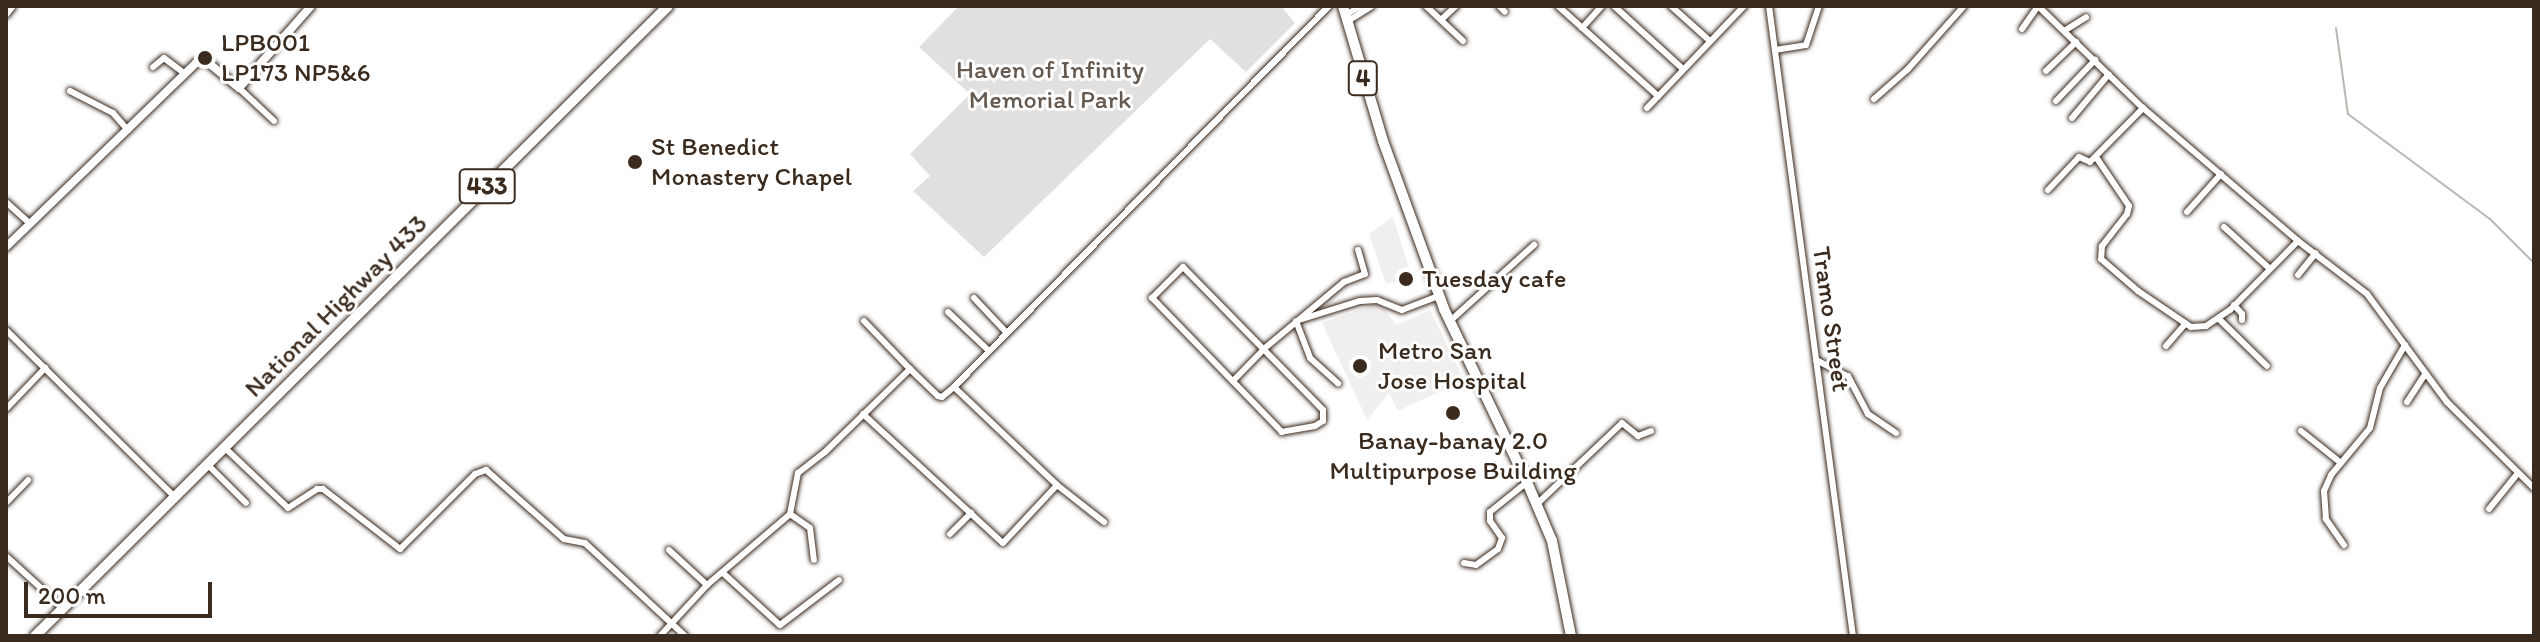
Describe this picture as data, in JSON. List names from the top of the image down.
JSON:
{
  "streets": {
    "main road": ["4", "433", "National Highway 433"],
    "street": ["Tramo Street"]
  },
  "parks": ["Haven of Infinity Memorial Park"],
  "places": [
    "LPB001 LP173 NP5&6",
    "St Benedict Monastery Chapel",
    "Tuesday cafe",
    "Metro San Jose Hospital",
    "Banay-banay 2.0 Multipurpose Building"
  ],
  "scale_bar": "200 m"
}
